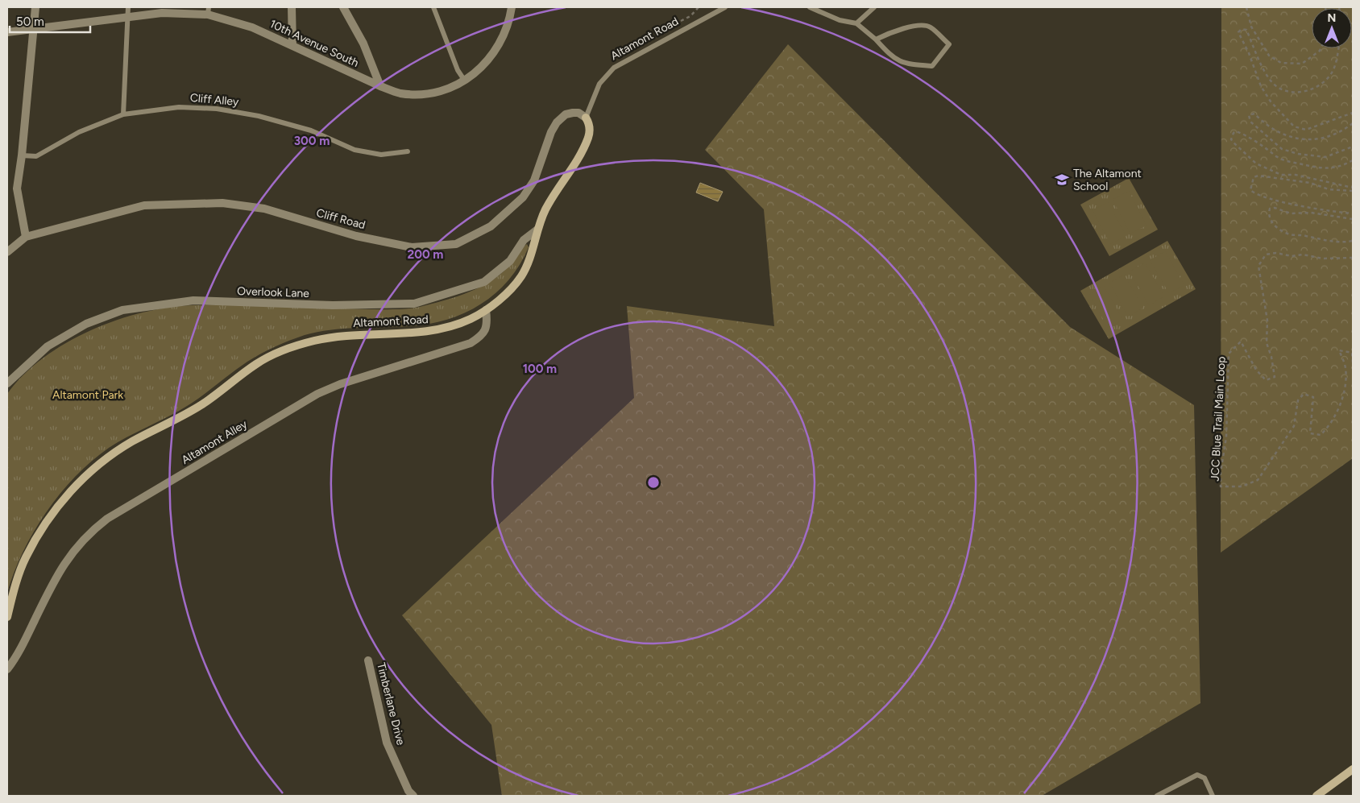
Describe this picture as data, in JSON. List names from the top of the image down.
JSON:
{
  "streets": {
    "street": [
      "Altamont Road",
      "10th Avenue South",
      "Cliff Road",
      "Overlook Lane",
      "Altamont Alley",
      "Timberlane Drive"
    ],
    "lane": ["Cliff Alley"],
    "path": ["JCC Blue Trail Main Loop"]
  },
  "crossings": [
    ["Altamont Road", "Cliff Road"],
    ["Altamont Road", "Overlook Lane"],
    ["Altamont Road", "Altamont Alley"]
  ],
  "parks": ["Altamont Park"],
  "places": {
    "school or university": ["The Altamont School"]
  },
  "scale_bar": "50 m",
  "north": "top",
  "rings": ["300 m", "200 m", "100 m"]
}
